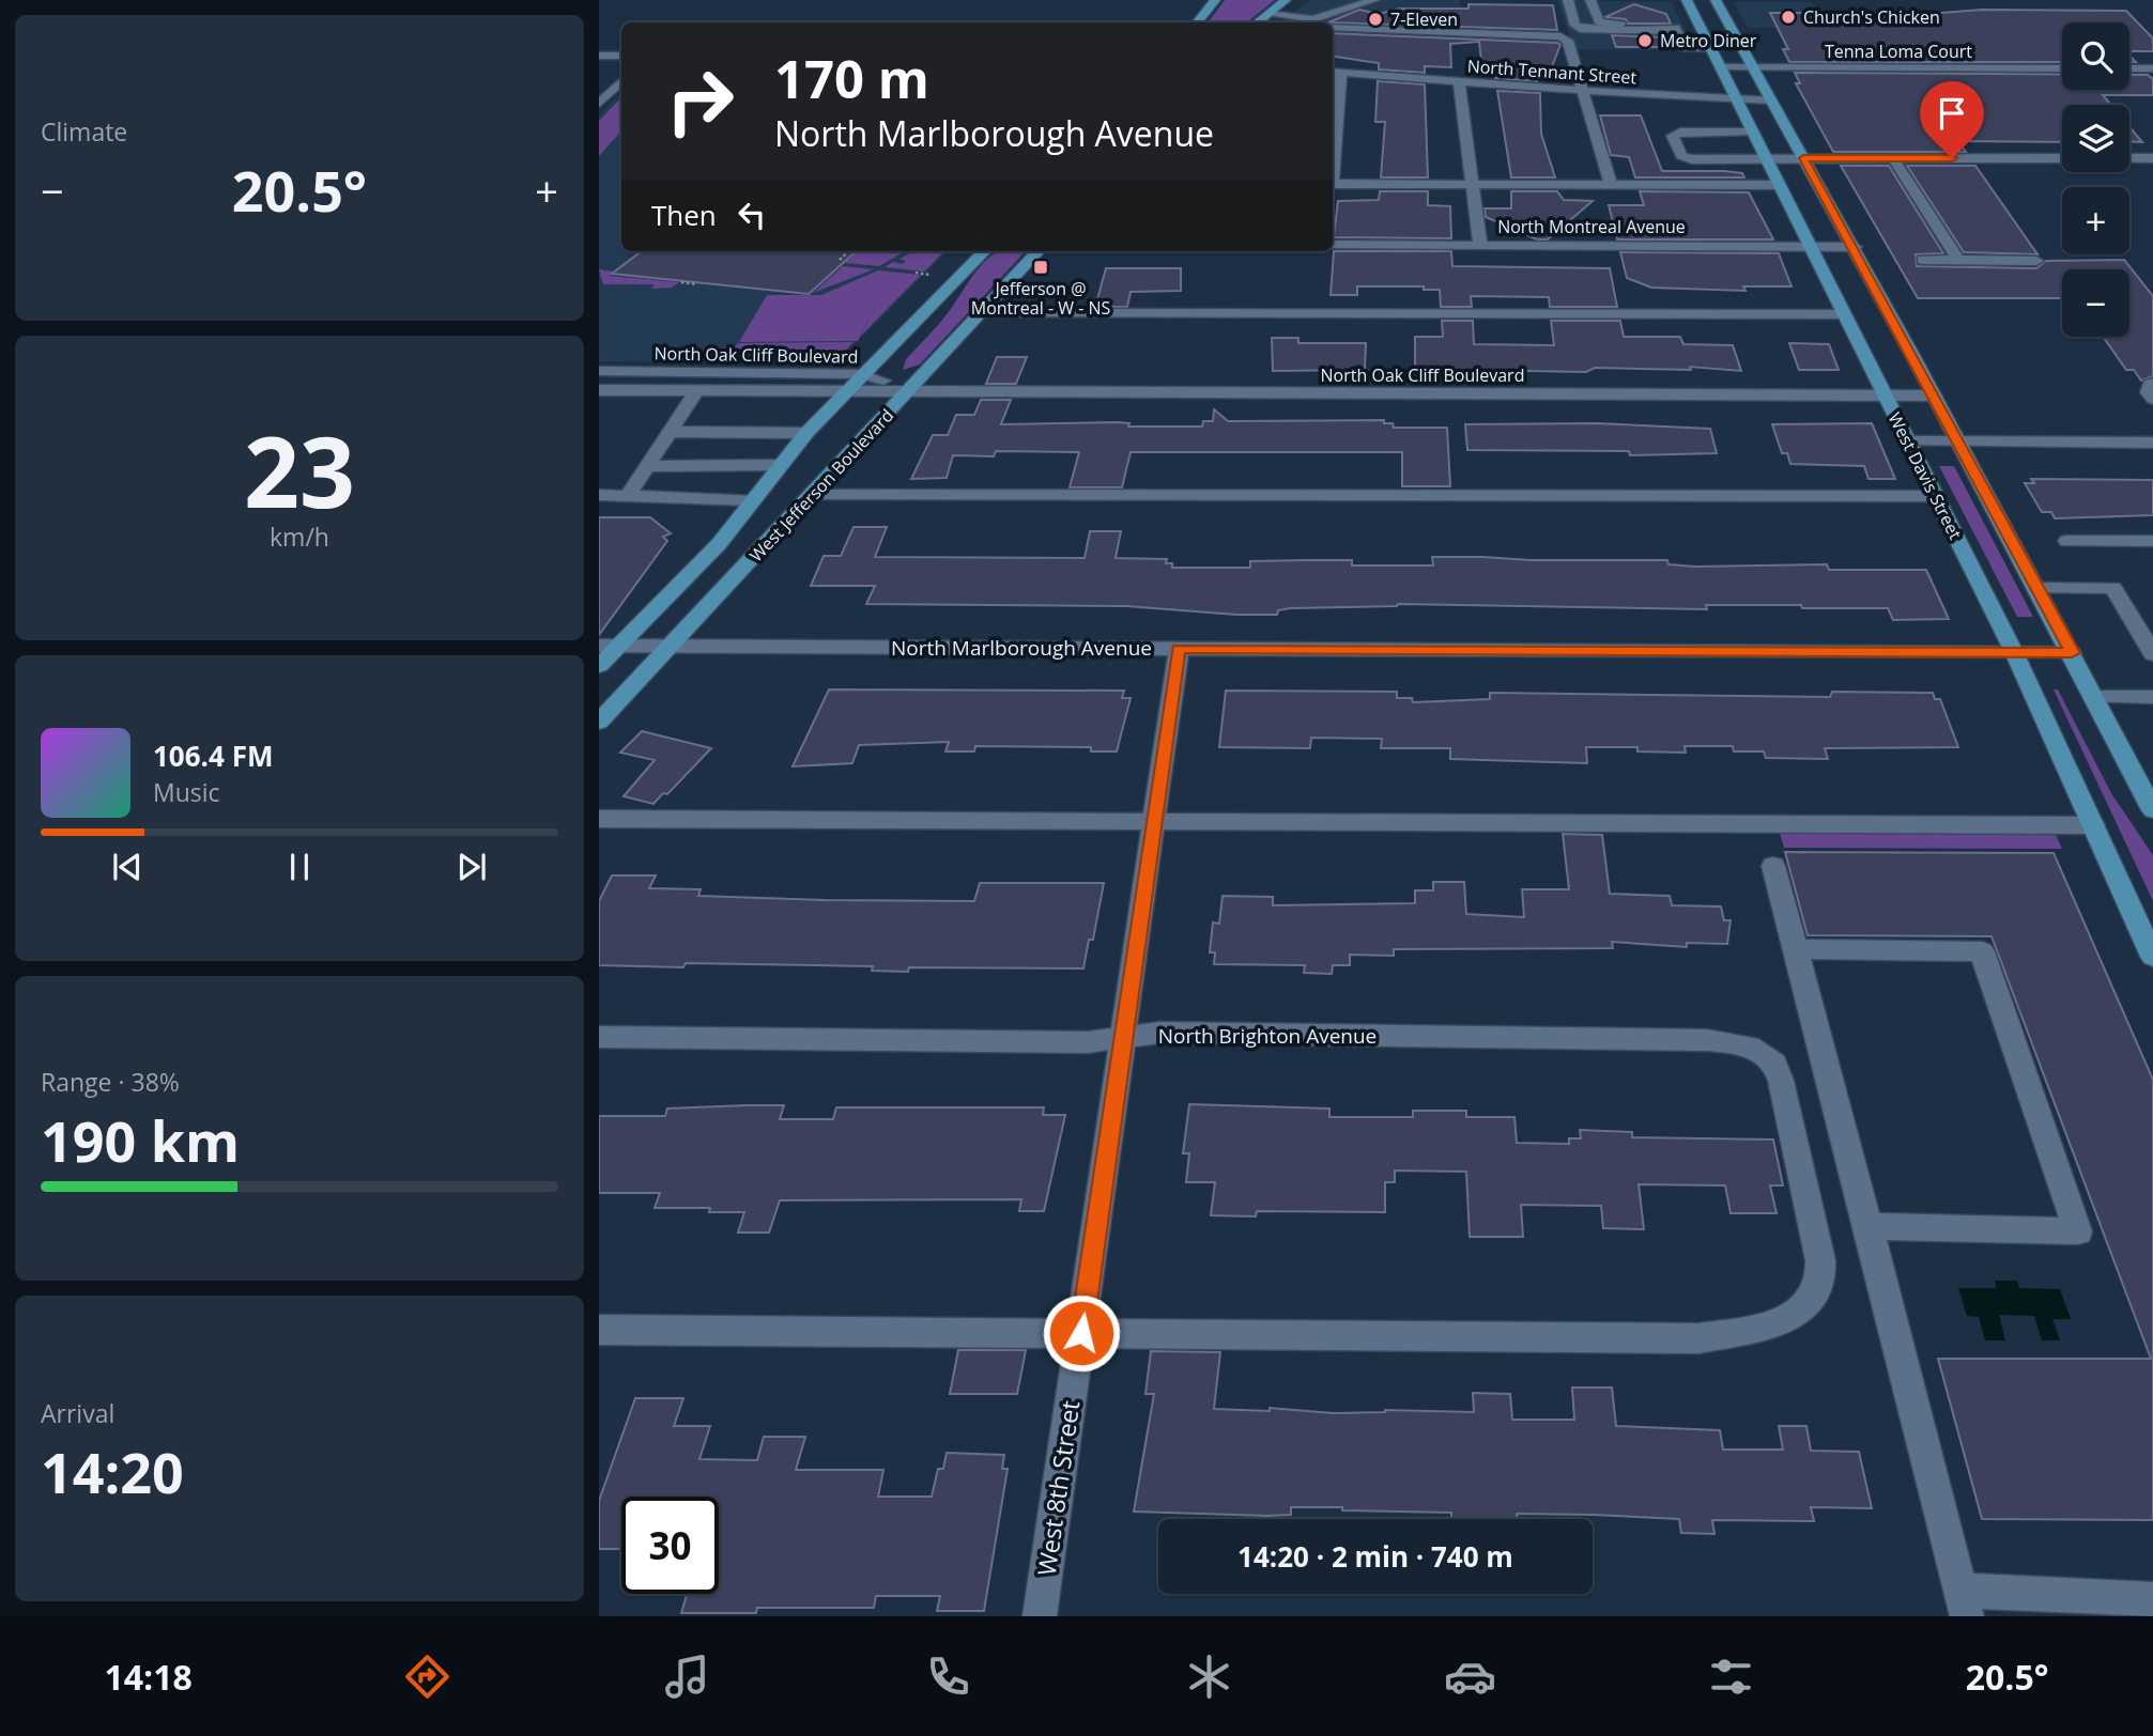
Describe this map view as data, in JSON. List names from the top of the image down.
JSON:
{
  "streets": {
    "main road": ["West Davis Street", "West Jefferson Boulevard"],
    "street": [
      "Tenna Loma Court",
      "North Tennant Street",
      "North Montreal Avenue",
      "North Oak Cliff Boulevard",
      "North Marlborough Avenue",
      "North Brighton Avenue",
      "West 8th Street"
    ]
  },
  "crossings": [
    ["Tenna Loma Court", "West Davis Street"],
    ["North Tennant Street", "West Davis Street"],
    ["North Montreal Avenue", "West Davis Street"],
    ["North Oak Cliff Boulevard", "West Davis Street"],
    ["North Oak Cliff Boulevard", "West Jefferson Boulevard"],
    ["West Davis Street", "North Marlborough Avenue"],
    ["West Jefferson Boulevard", "North Marlborough Avenue"],
    ["North Marlborough Avenue", "West 8th Street"],
    ["North Brighton Avenue", "West 8th Street"]
  ],
  "places": {
    "other": ["Church's Chicken", "7-Eleven", "Metro Diner"],
    "transit": ["Jefferson @ Montreal - W - NS"]
  },
  "page": {
    "tile": [
      "Climate",
      ["23", "km/h"],
      ["Range · 38%", "190 km"],
      ["Arrival", "14:20"]
    ],
    "map_buttons": ["+", "−"],
    "turn": ["170 m", "North Marlborough Avenue"],
    "heat": ["−", "20.5°", "+"],
    "then": "Then",
    "song": ["106.4 FM", "Music"],
    "limit": "30",
    "trip": "14:20 · 2 min · 740 m",
    "tabs": ["14:18", "20.5°"]
  }
}
